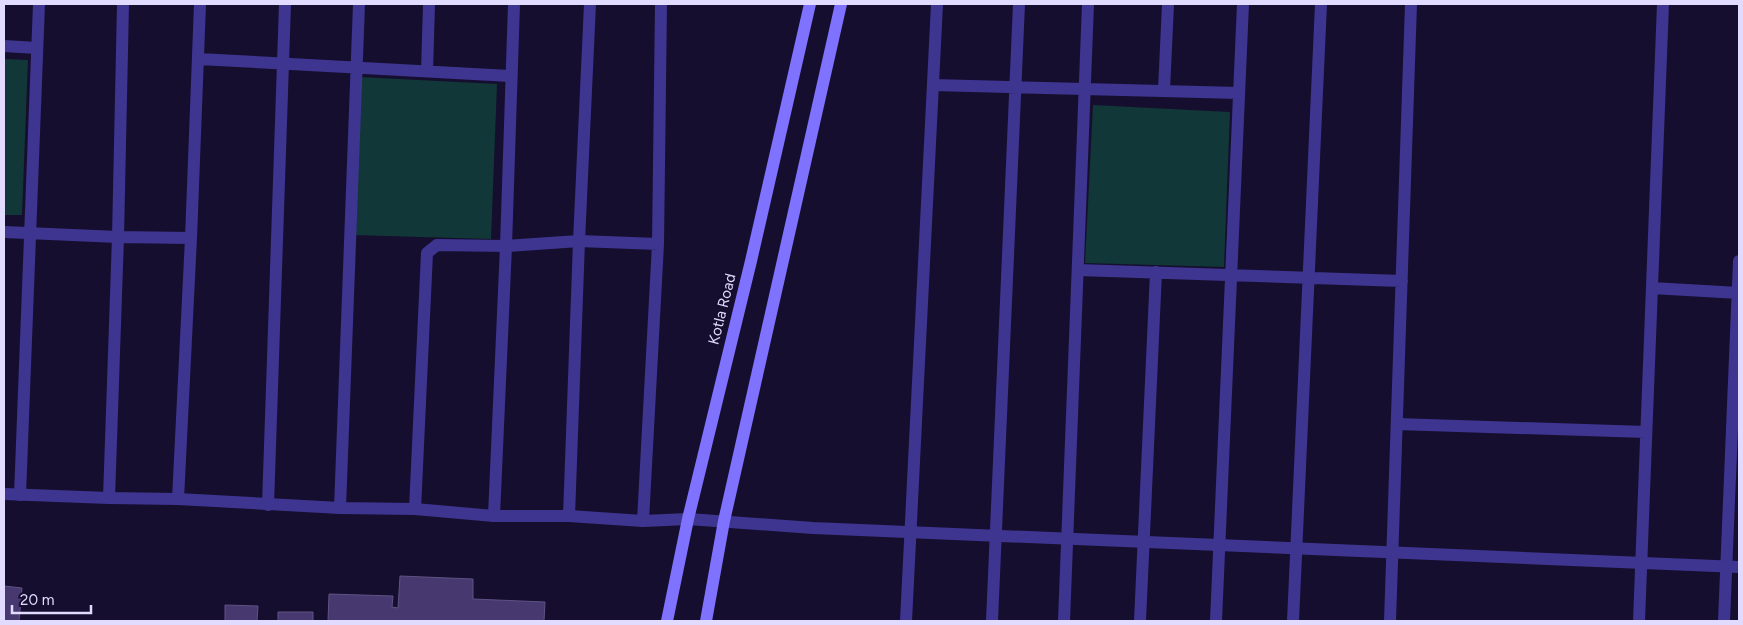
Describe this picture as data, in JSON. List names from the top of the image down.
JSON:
{
  "streets": {
    "main road": ["Kotla Road"]
  },
  "scale_bar": "20 m"
}
